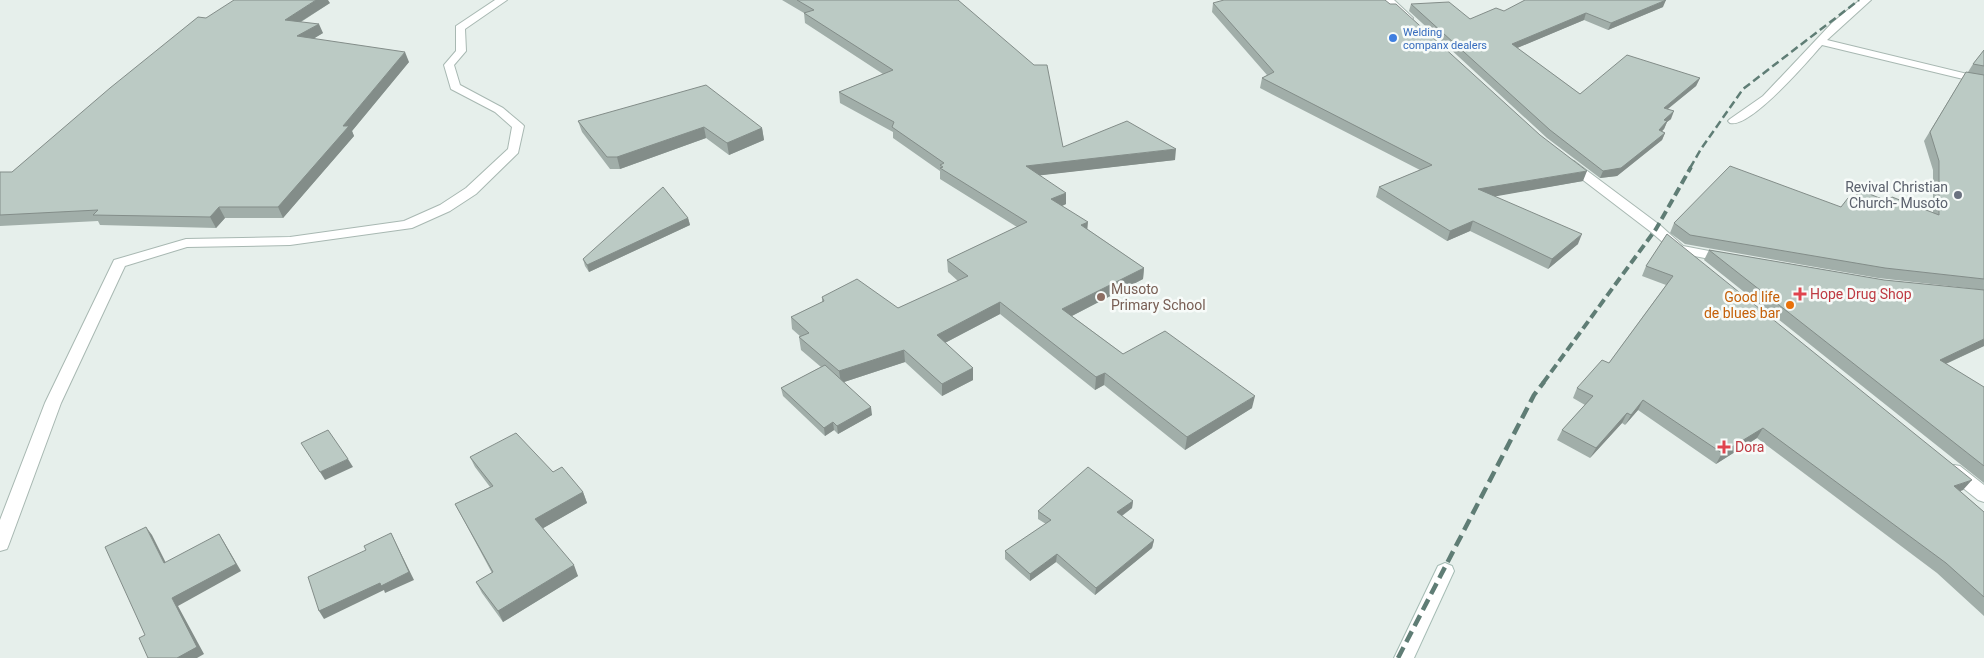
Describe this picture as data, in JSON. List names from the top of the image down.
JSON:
{
  "places": {
    "other": [
      "Welding companx dealers",
      "Revival Christian Church- Musoto",
      "Musoto Primary School",
      "Good life de blues bar"
    ],
    "health": ["Hope Drug Shop", "Dora"]
  }
}
